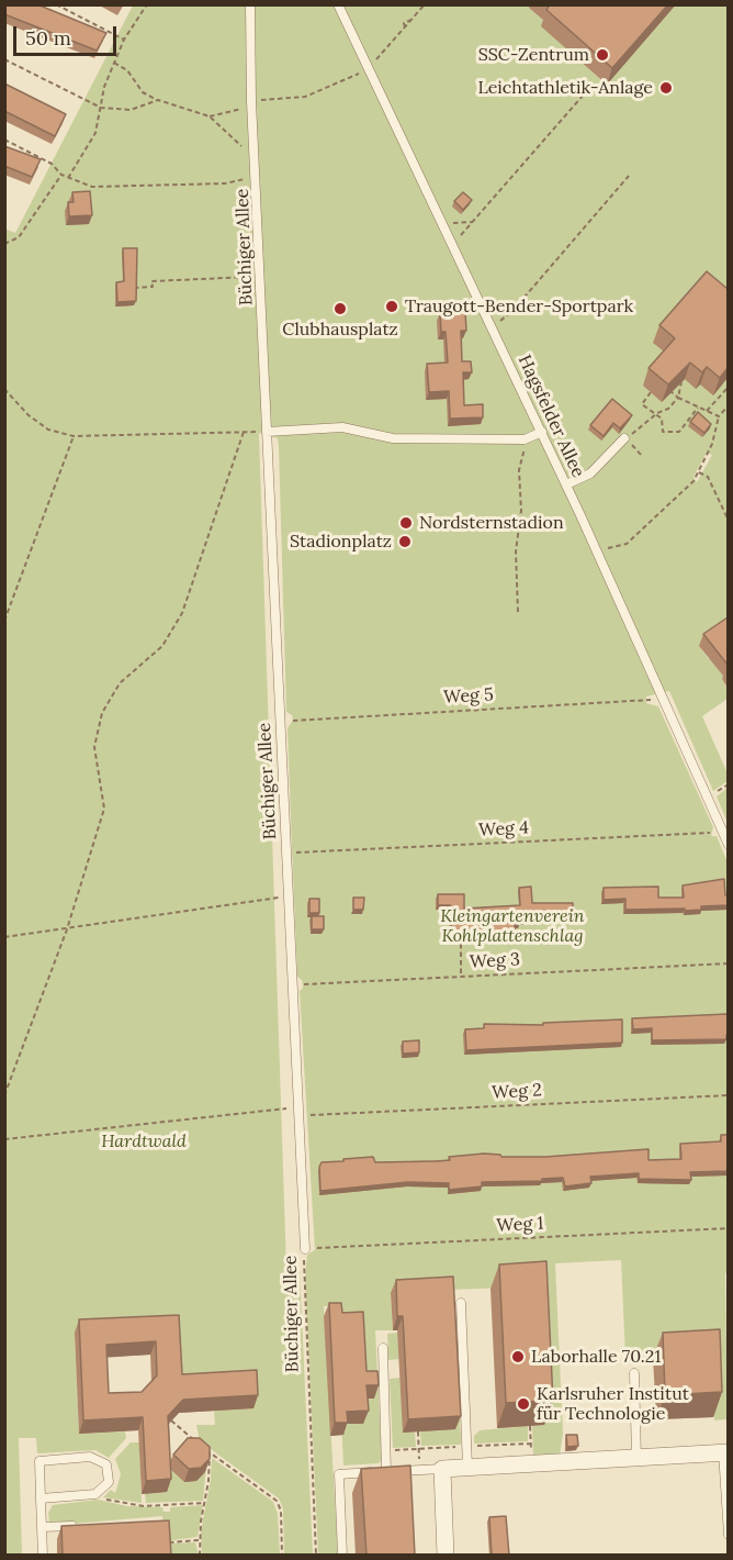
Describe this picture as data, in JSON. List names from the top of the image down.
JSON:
{
  "streets": {
    "lane": ["Büchiger Allee", "Hagsfelder Allee"],
    "path": [
      "Weg 5",
      "Weg 4",
      "Weg 3",
      "Weg 2",
      "Weg 1"
    ]
  },
  "crossings": [
    ["Büchiger Allee", "Weg 4"],
    ["Büchiger Allee", "Weg 1"],
    ["Hagsfelder Allee", "Weg 4"]
  ],
  "parks": ["Kleingartenverein Kohlplattenschlag", "Hardtwald"],
  "places": [
    "SSC-Zentrum",
    "Leichtathletik-Anlage",
    "Traugott-Bender-Sportpark",
    "Clubhausplatz",
    "Nordsternstadion",
    "Stadionplatz",
    "Laborhalle 70.21",
    "Karlsruher Institut für Technologie"
  ],
  "scale_bar": "50 m"
}
